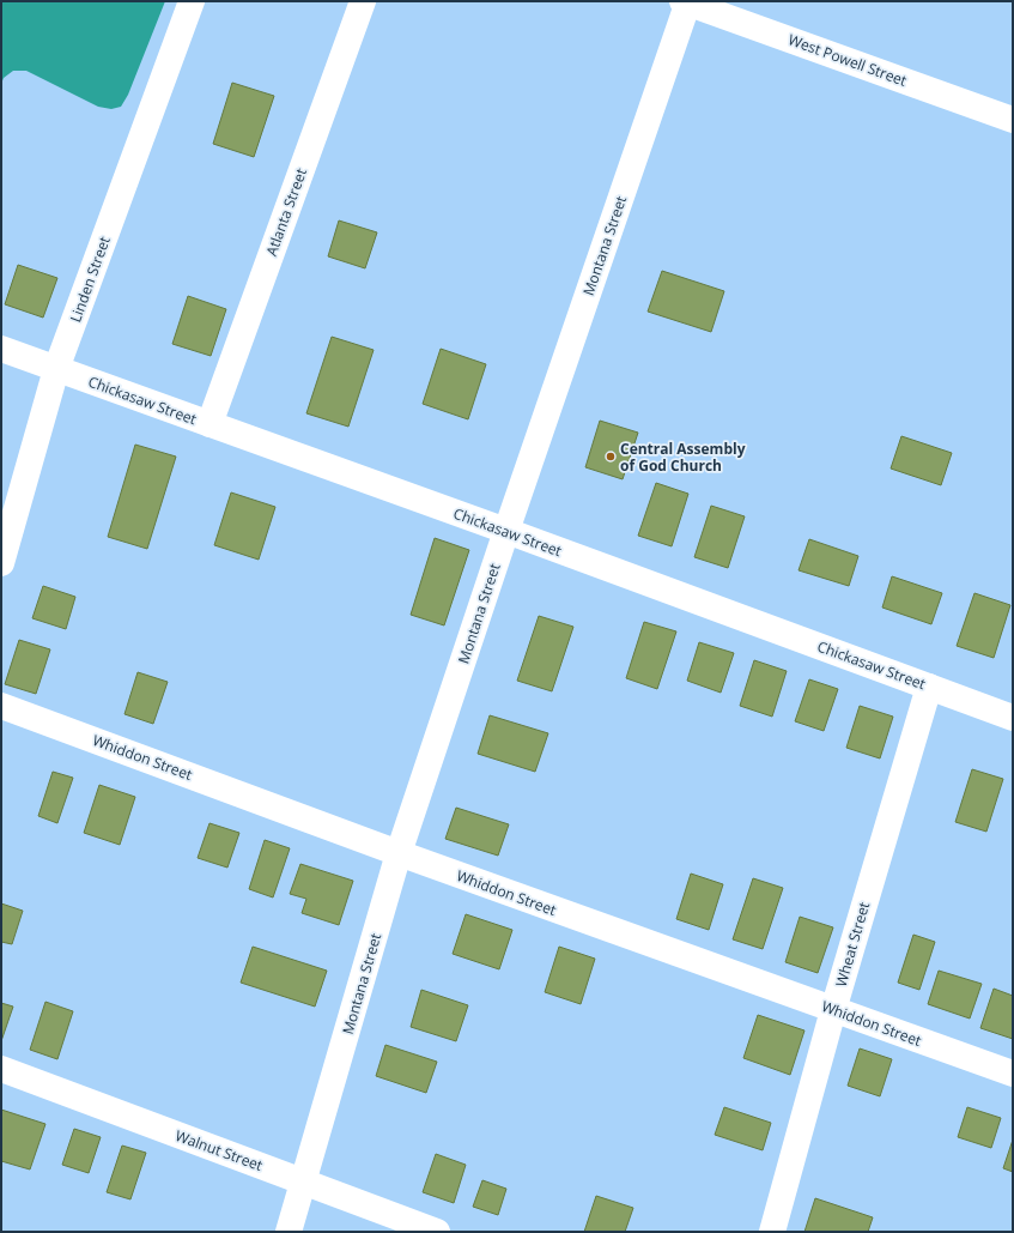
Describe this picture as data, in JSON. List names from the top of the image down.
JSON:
{
  "streets": {
    "street": [
      "West Powell Street",
      "Atlanta Street",
      "Montana Street",
      "Linden Street",
      "Chickasaw Street",
      "Whiddon Street",
      "Wheat Street",
      "Walnut Street"
    ]
  },
  "crossings": [
    ["West Powell Street", "Montana Street"],
    ["Atlanta Street", "Chickasaw Street"],
    ["Montana Street", "Chickasaw Street"],
    ["Montana Street", "Whiddon Street"],
    ["Montana Street", "Walnut Street"],
    ["Linden Street", "Chickasaw Street"],
    ["Chickasaw Street", "Wheat Street"],
    ["Whiddon Street", "Wheat Street"]
  ],
  "places": ["Central Assembly of God Church"]
}
